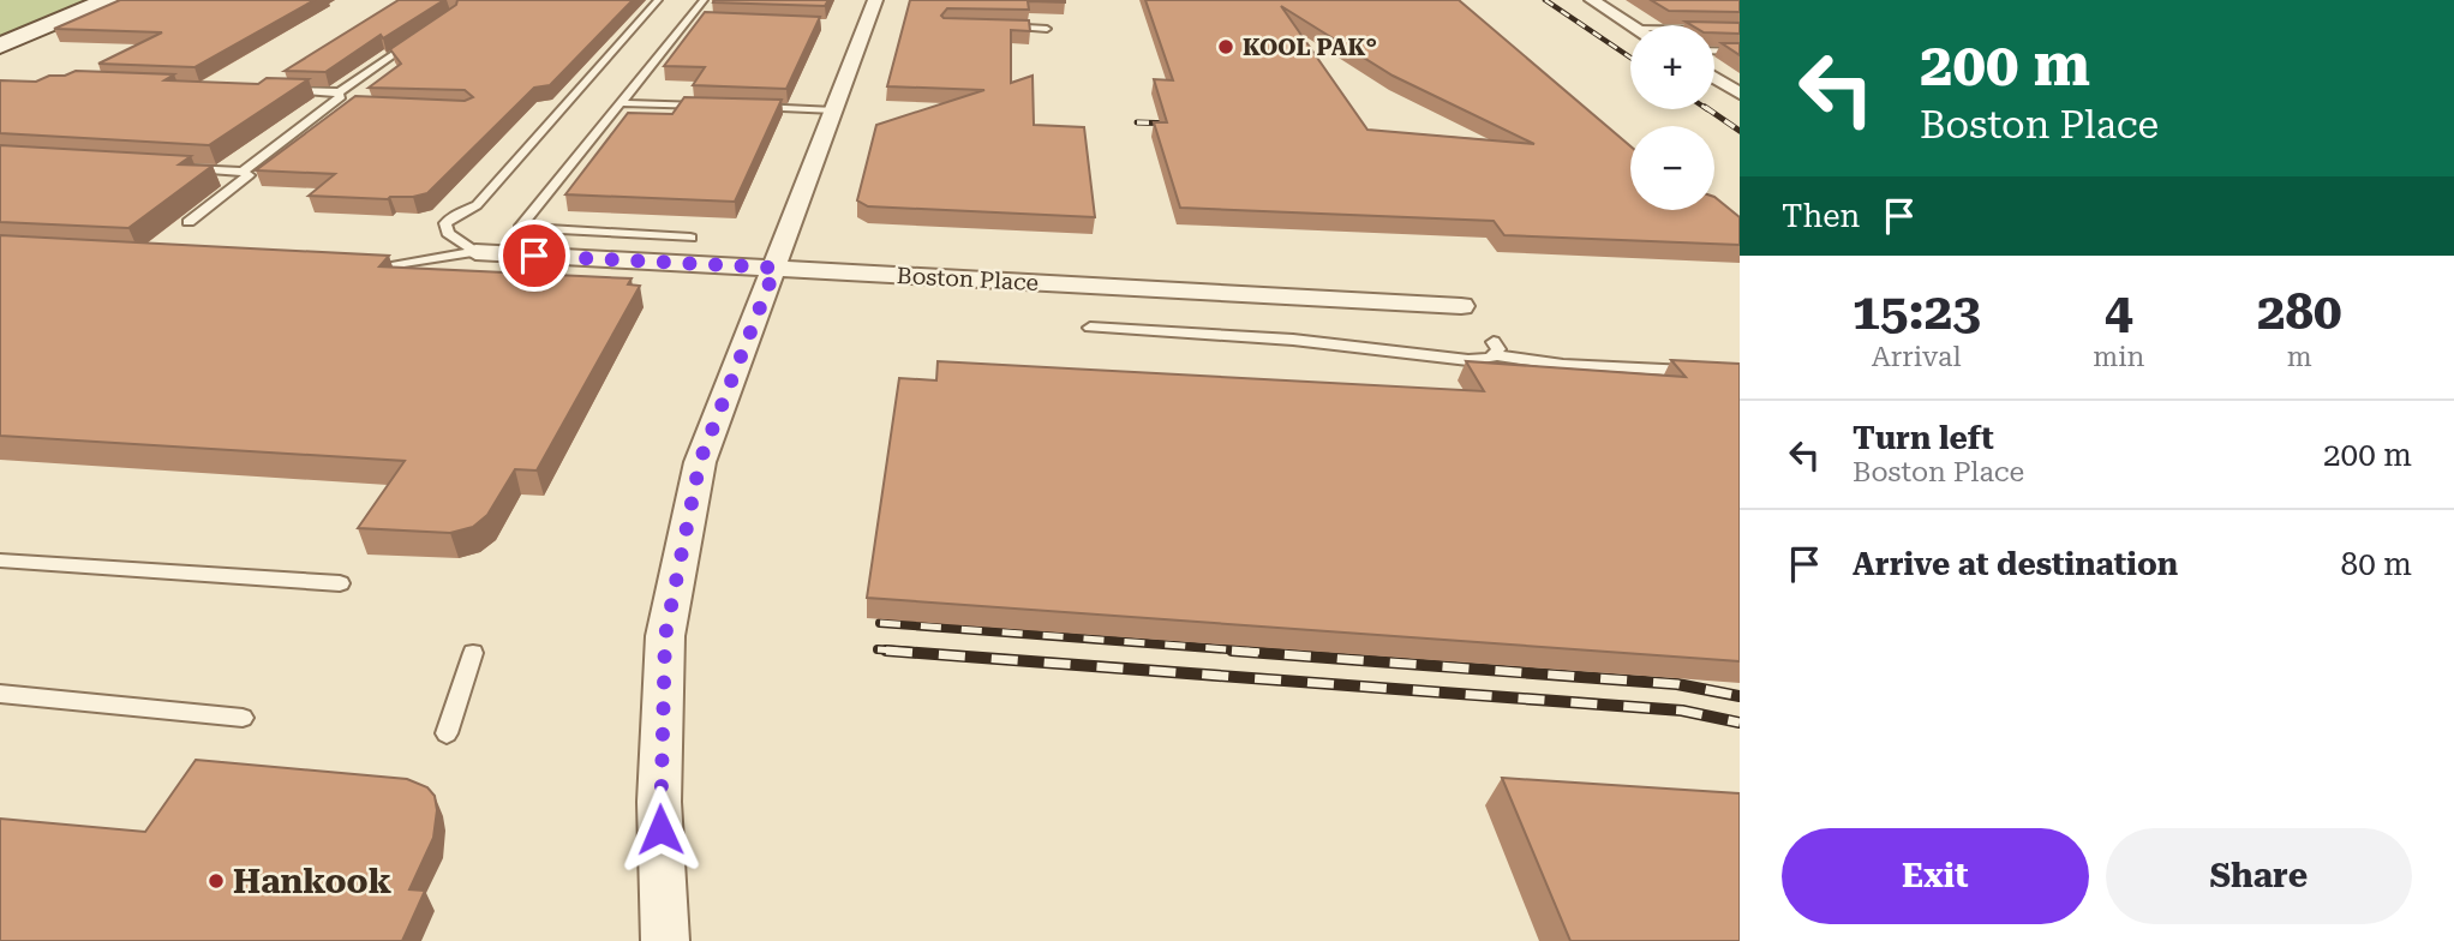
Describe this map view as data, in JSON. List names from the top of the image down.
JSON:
{
  "streets": {
    "street": ["Boston Place"]
  },
  "places": ["KOOL PAK°", "Hankook"],
  "page": {
    "turn": ["200 m", "Boston Place"],
    "map_buttons": ["+", "−"],
    "then": "Then",
    "eta": [
      "15:23",
      "Arrival",
      "4",
      "min",
      "280",
      "m"
    ],
    "list": [
      {
        "name": "Turn left",
        "note": "Boston Place",
        "value": "200 m"
      },
      {
        "name": "Arrive at destination",
        "value": "80 m"
      }
    ],
    "buttons": ["Exit", "Share"]
  }
}
